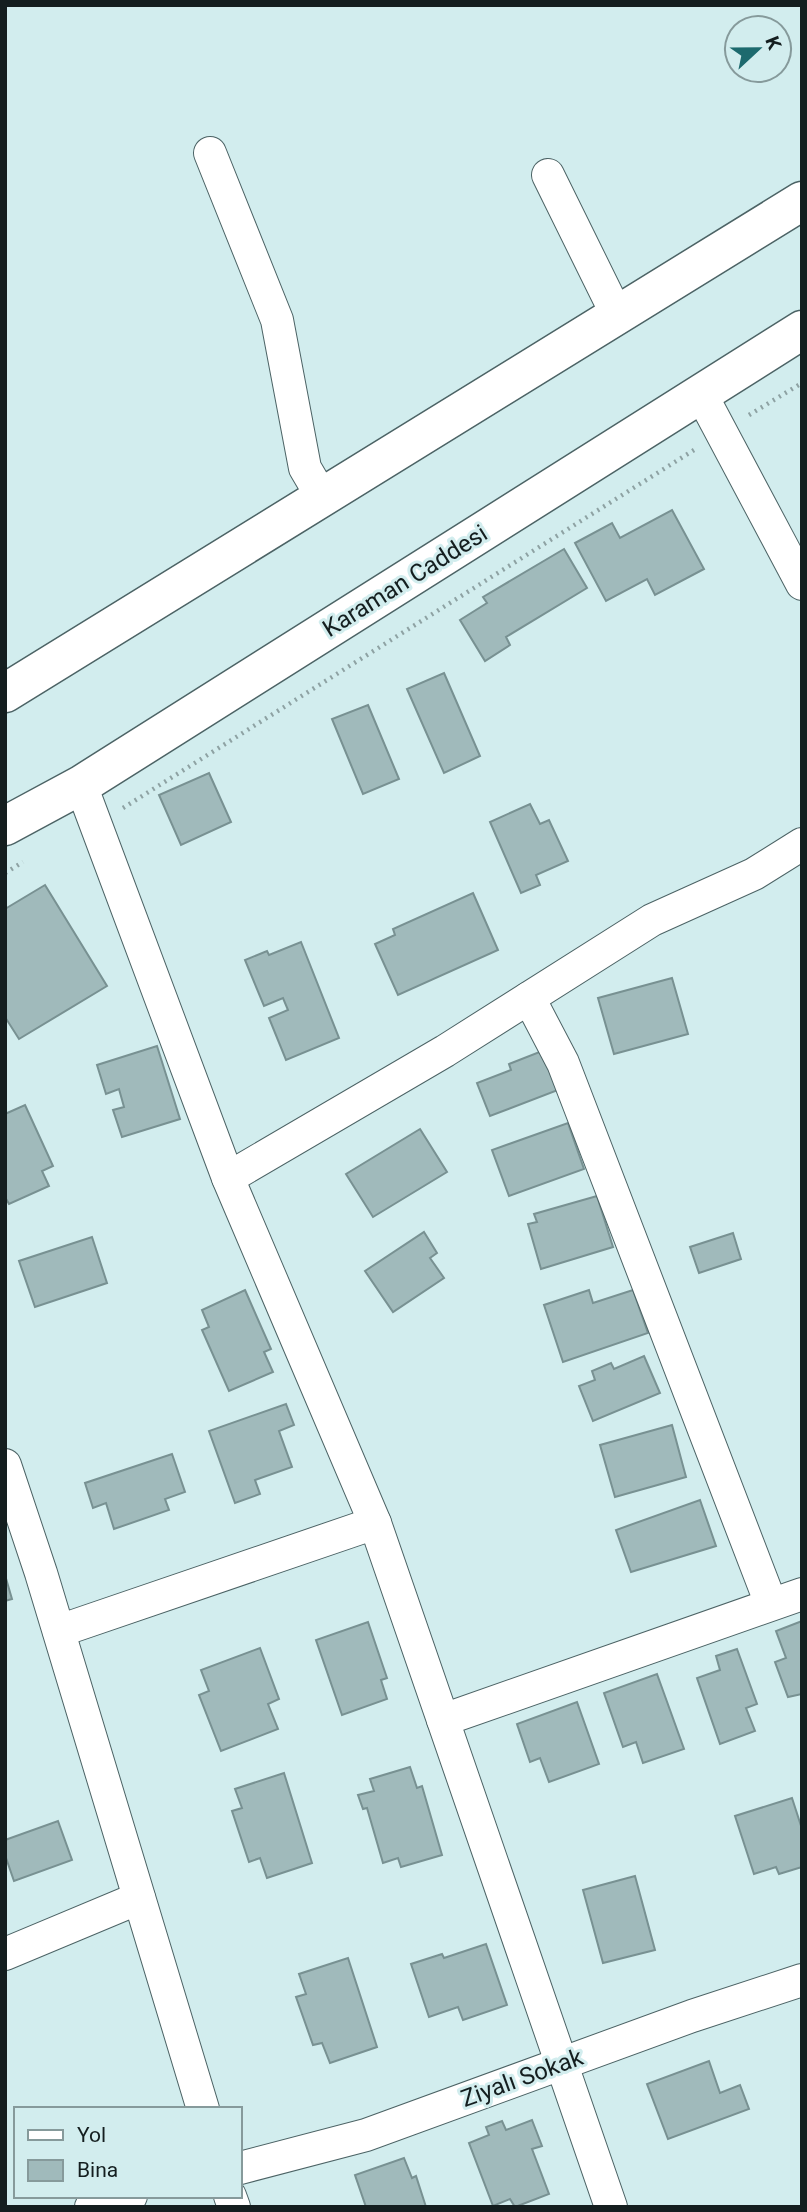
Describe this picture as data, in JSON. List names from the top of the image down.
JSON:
{
  "streets": {
    "highway": ["Karaman Caddesi"],
    "street": ["Ziyalı Sokak"]
  },
  "legend": ["Yol", "Bina"],
  "north": "right"
}
